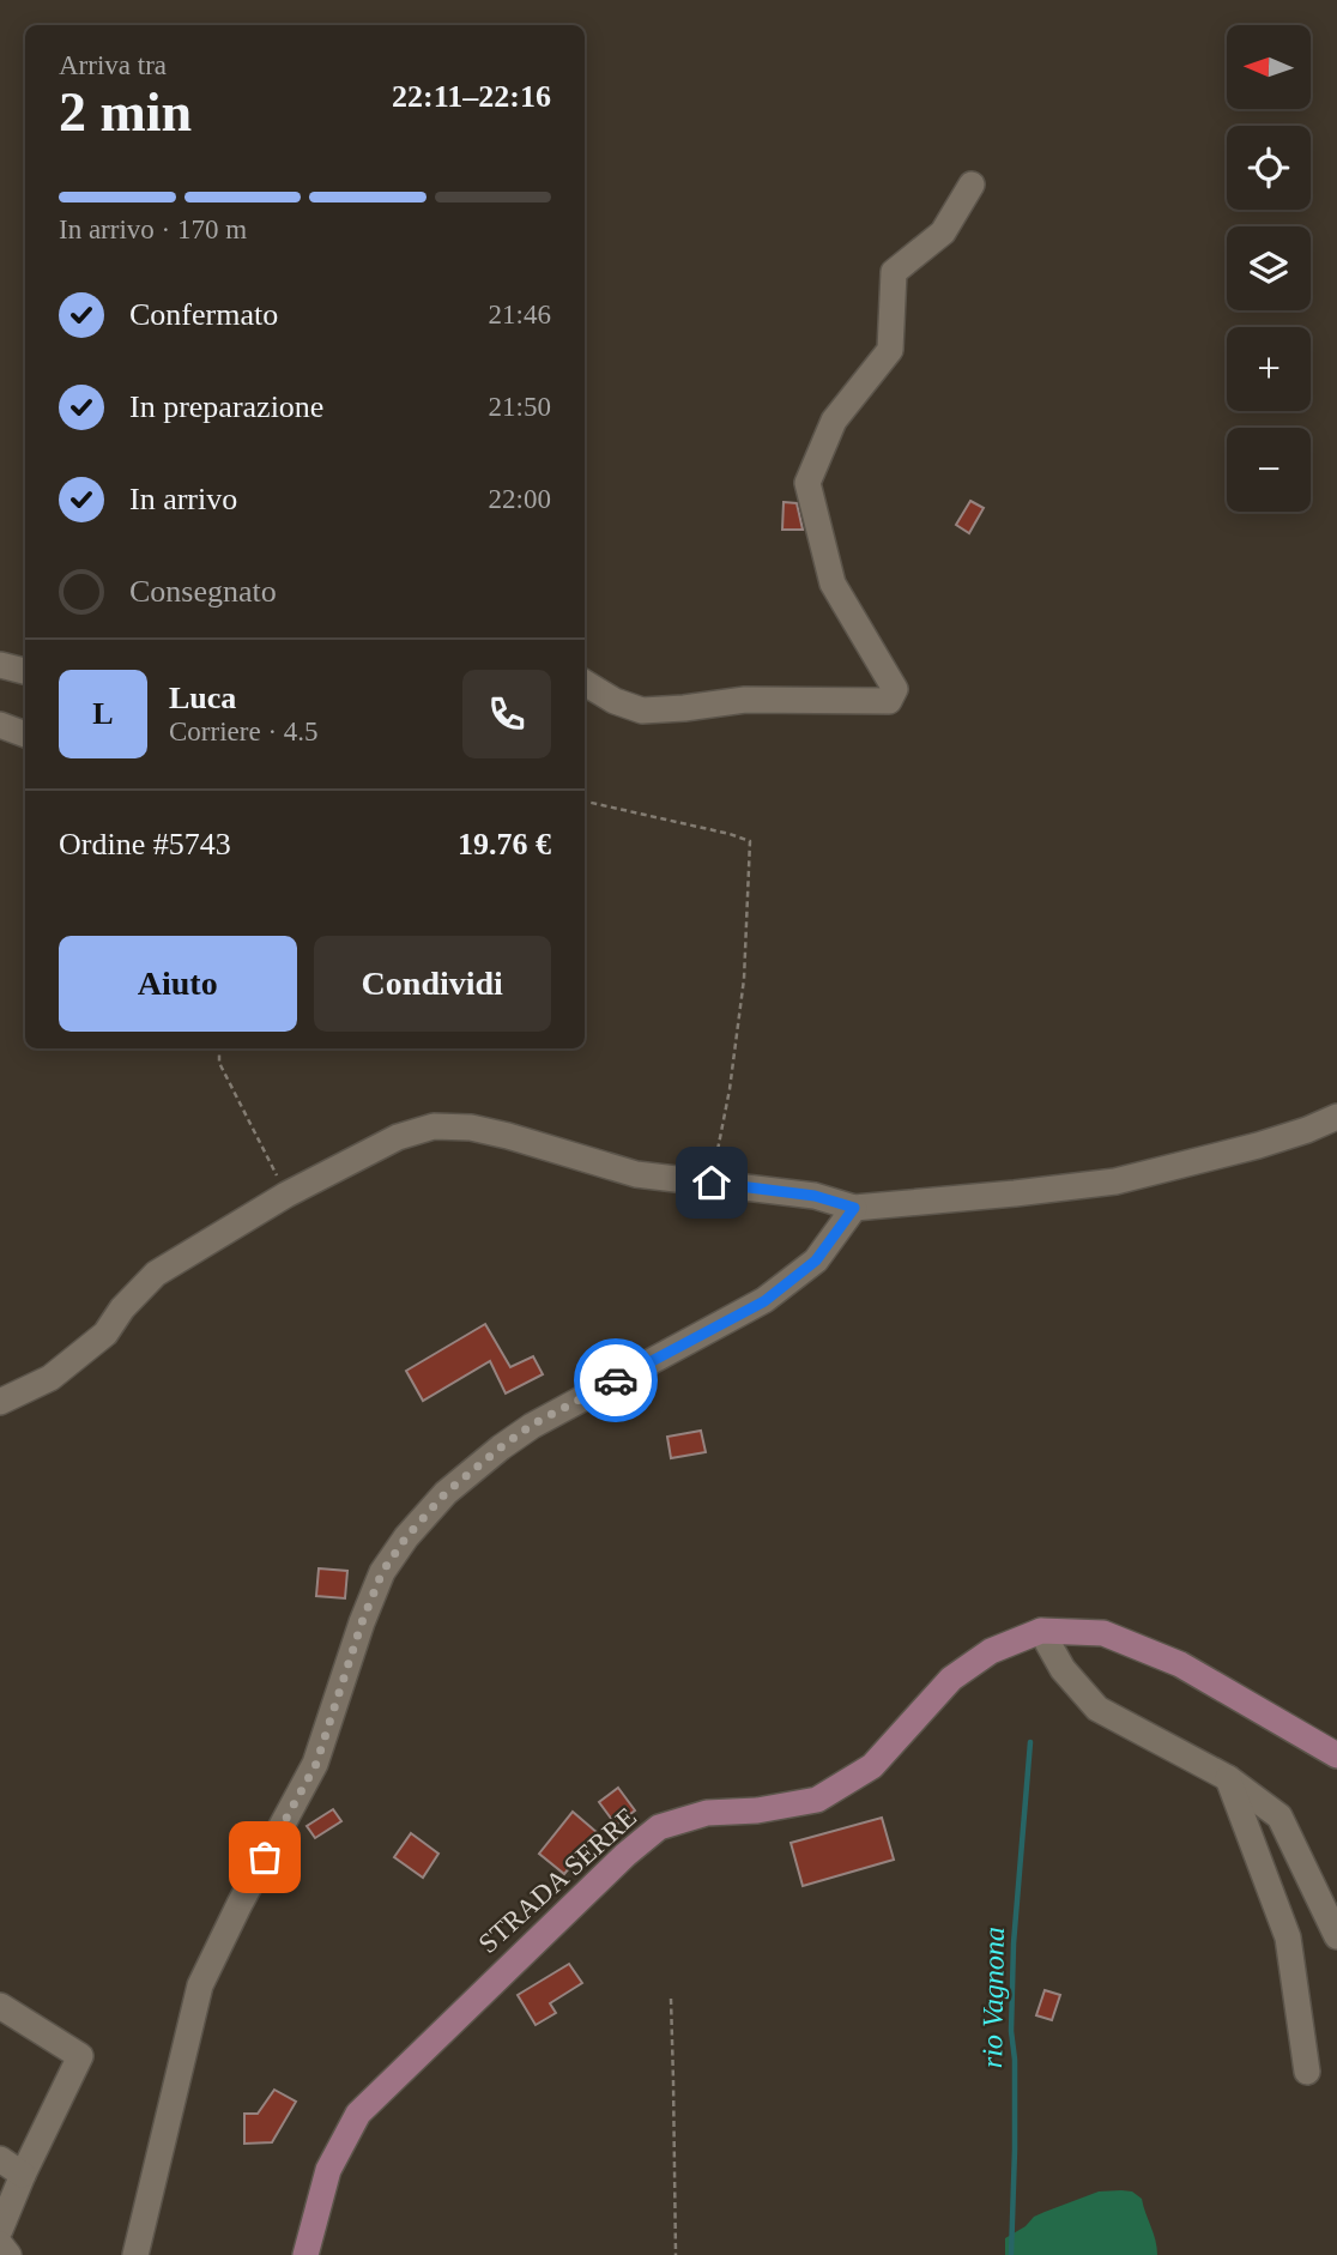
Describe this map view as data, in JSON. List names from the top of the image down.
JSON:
{
  "streets": {
    "main road": ["STRADA SERRE"]
  },
  "water": ["rio Vagnona"],
  "north": "left",
  "page": {
    "map_buttons": ["+", "−"],
    "heading": ["2 min", "Arriva tra", "22:11–22:16"],
    "panel": [
      "Luca",
      "Corriere · 4.5",
      "Ordine #5743",
      "19.76 €"
    ],
    "bar": "In arrivo · 170 m",
    "list": [
      ["Confermato", "21:46"],
      ["In preparazione", "21:50"],
      ["In arrivo", "22:00"],
      "Consegnato"
    ],
    "round": "L",
    "buttons": ["Aiuto", "Condividi"]
  }
}
